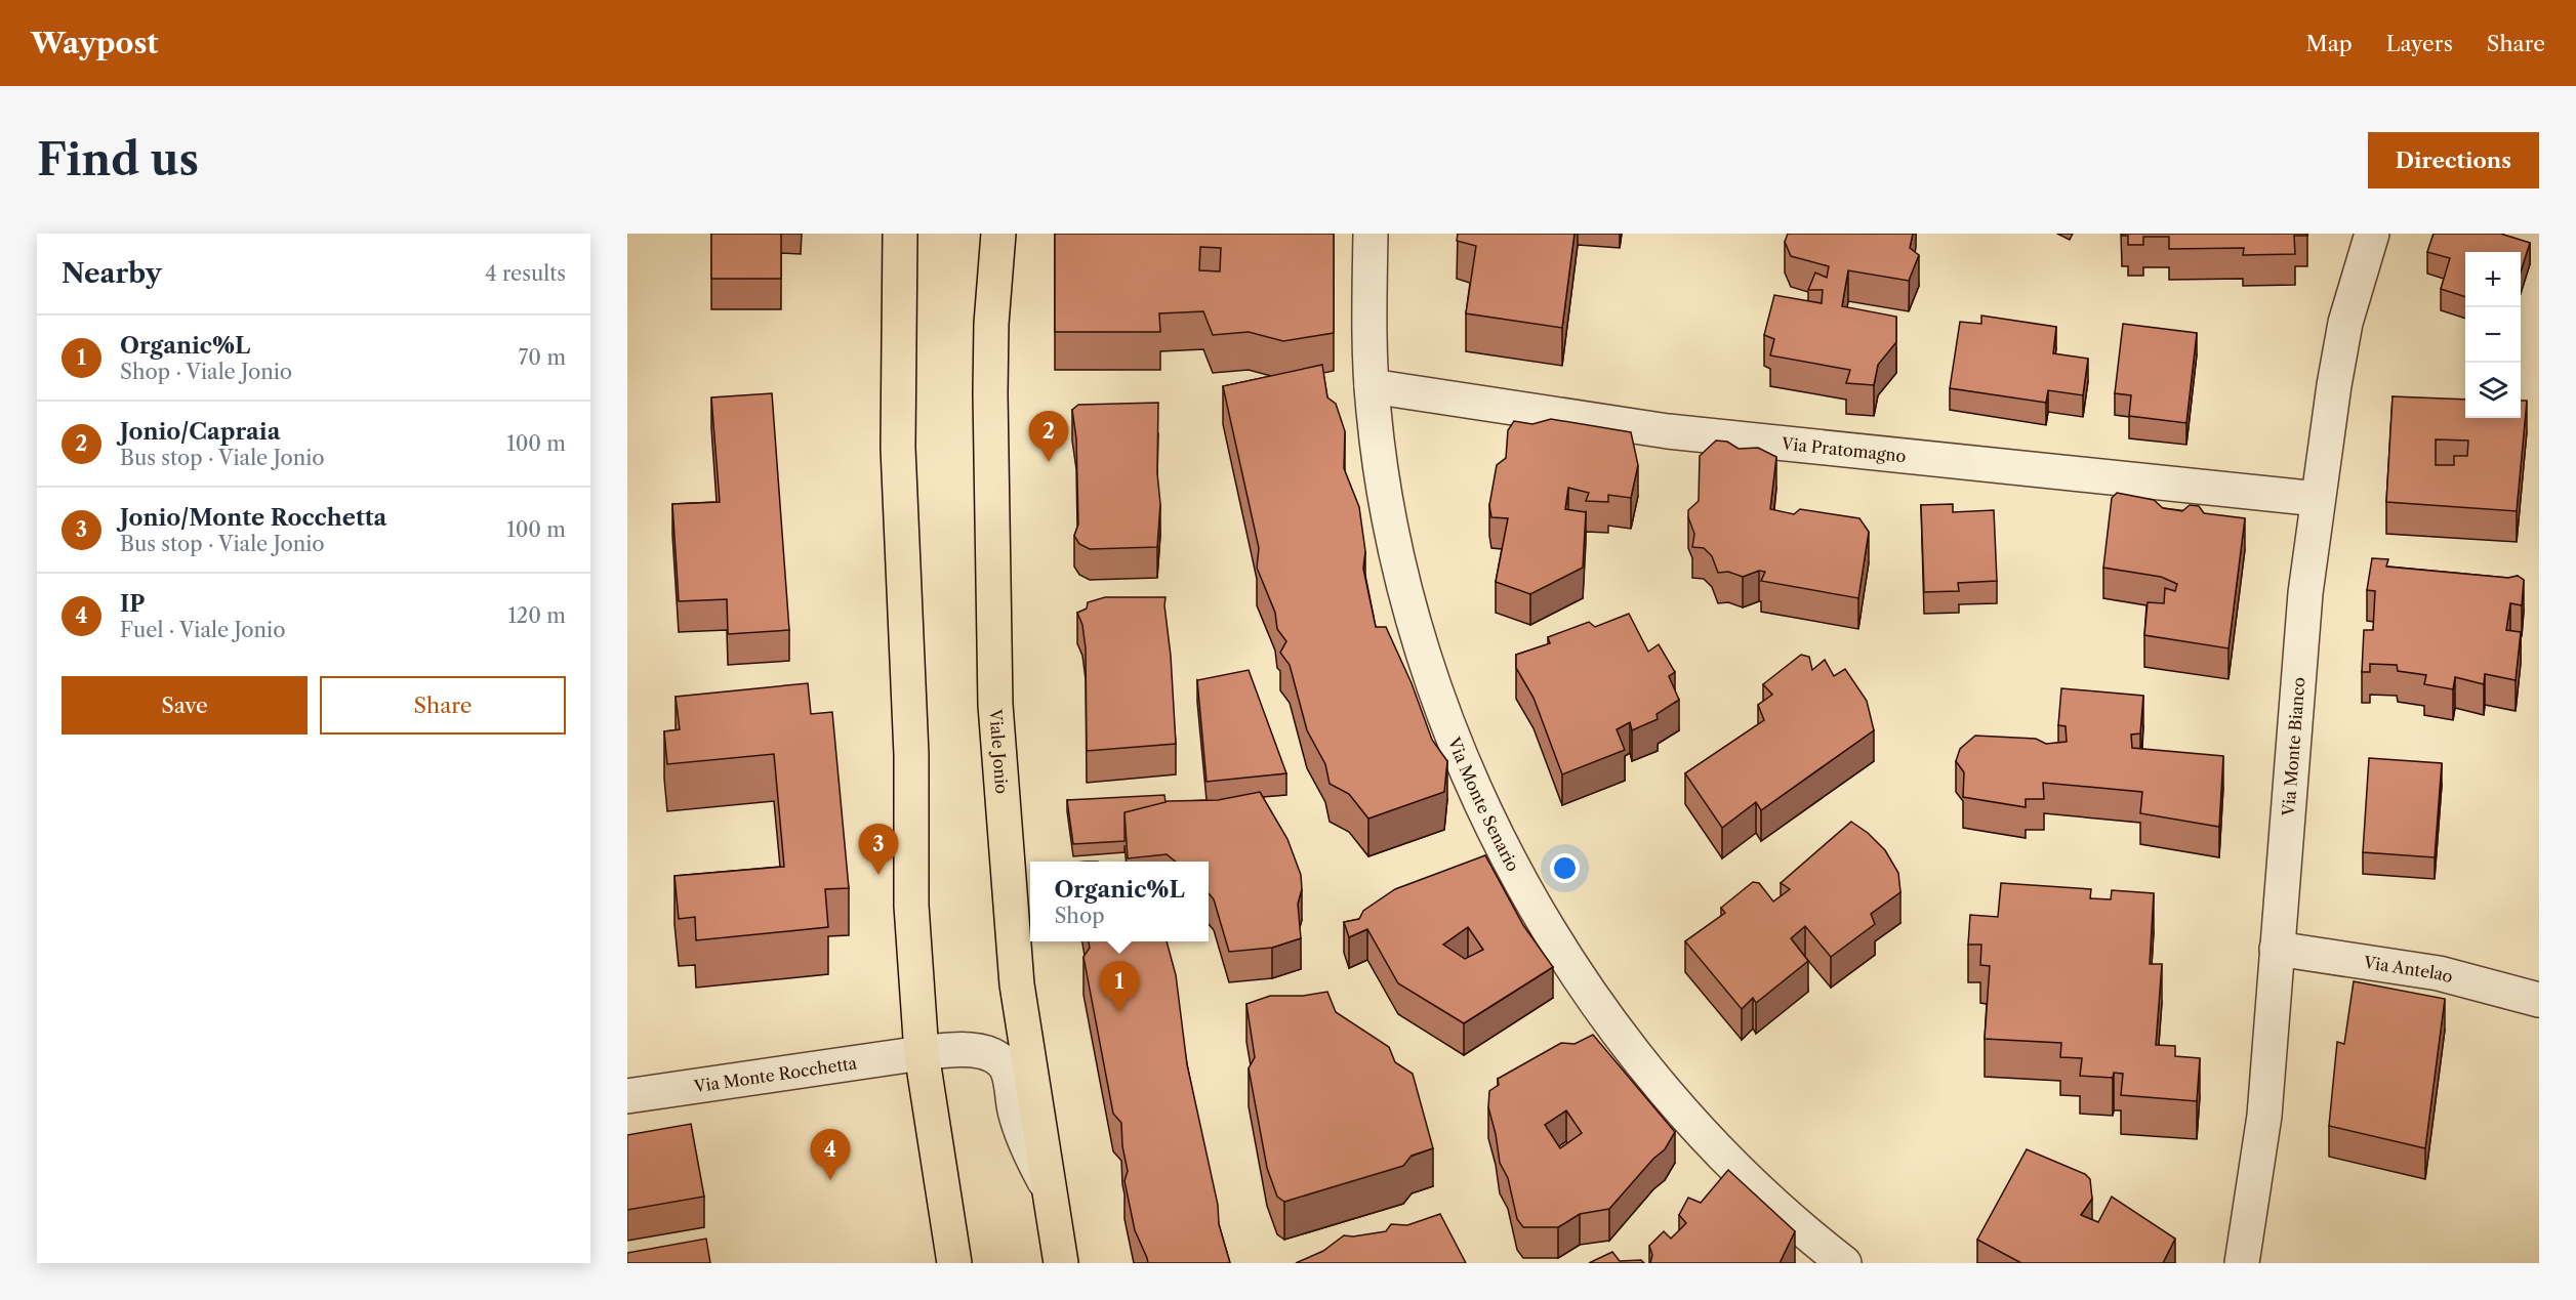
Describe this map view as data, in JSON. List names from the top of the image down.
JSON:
{
  "streets": {
    "main road": ["Viale Jonio"],
    "street": [
      "Via Pratomagno",
      "Via Monte Bianco",
      "Via Monte Senario",
      "Via Antelao",
      "Via Monte Rocchetta"
    ]
  },
  "crossings": [
    ["Via Pratomagno", "Via Monte Bianco"],
    ["Via Pratomagno", "Via Monte Senario"],
    ["Via Monte Bianco", "Via Antelao"],
    ["Viale Jonio", "Via Monte Rocchetta"]
  ],
  "page": {
    "header": "Waypost",
    "nav": ["Map", "Layers", "Share"],
    "buttons": [
      "Directions",
      ["Save", "Share"]
    ],
    "title": "Find us",
    "heading": ["Nearby", "4 results"],
    "map_buttons": ["+", "−"],
    "list": [
      {
        "mark": "1",
        "name": "Organic%L",
        "note": "Shop · Viale Jonio",
        "value": "70 m"
      },
      {
        "mark": "2",
        "name": "Jonio/Capraia",
        "note": "Bus stop · Viale Jonio",
        "value": "100 m"
      },
      {
        "mark": "3",
        "name": "Jonio/Monte Rocchetta",
        "note": "Bus stop · Viale Jonio",
        "value": "100 m"
      },
      {
        "mark": "4",
        "name": "IP",
        "note": "Fuel · Viale Jonio",
        "value": "120 m"
      }
    ],
    "pins": [
      "2",
      "3",
      "1",
      "4"
    ],
    "popup": ["Organic%L", "Shop"]
  }
}
